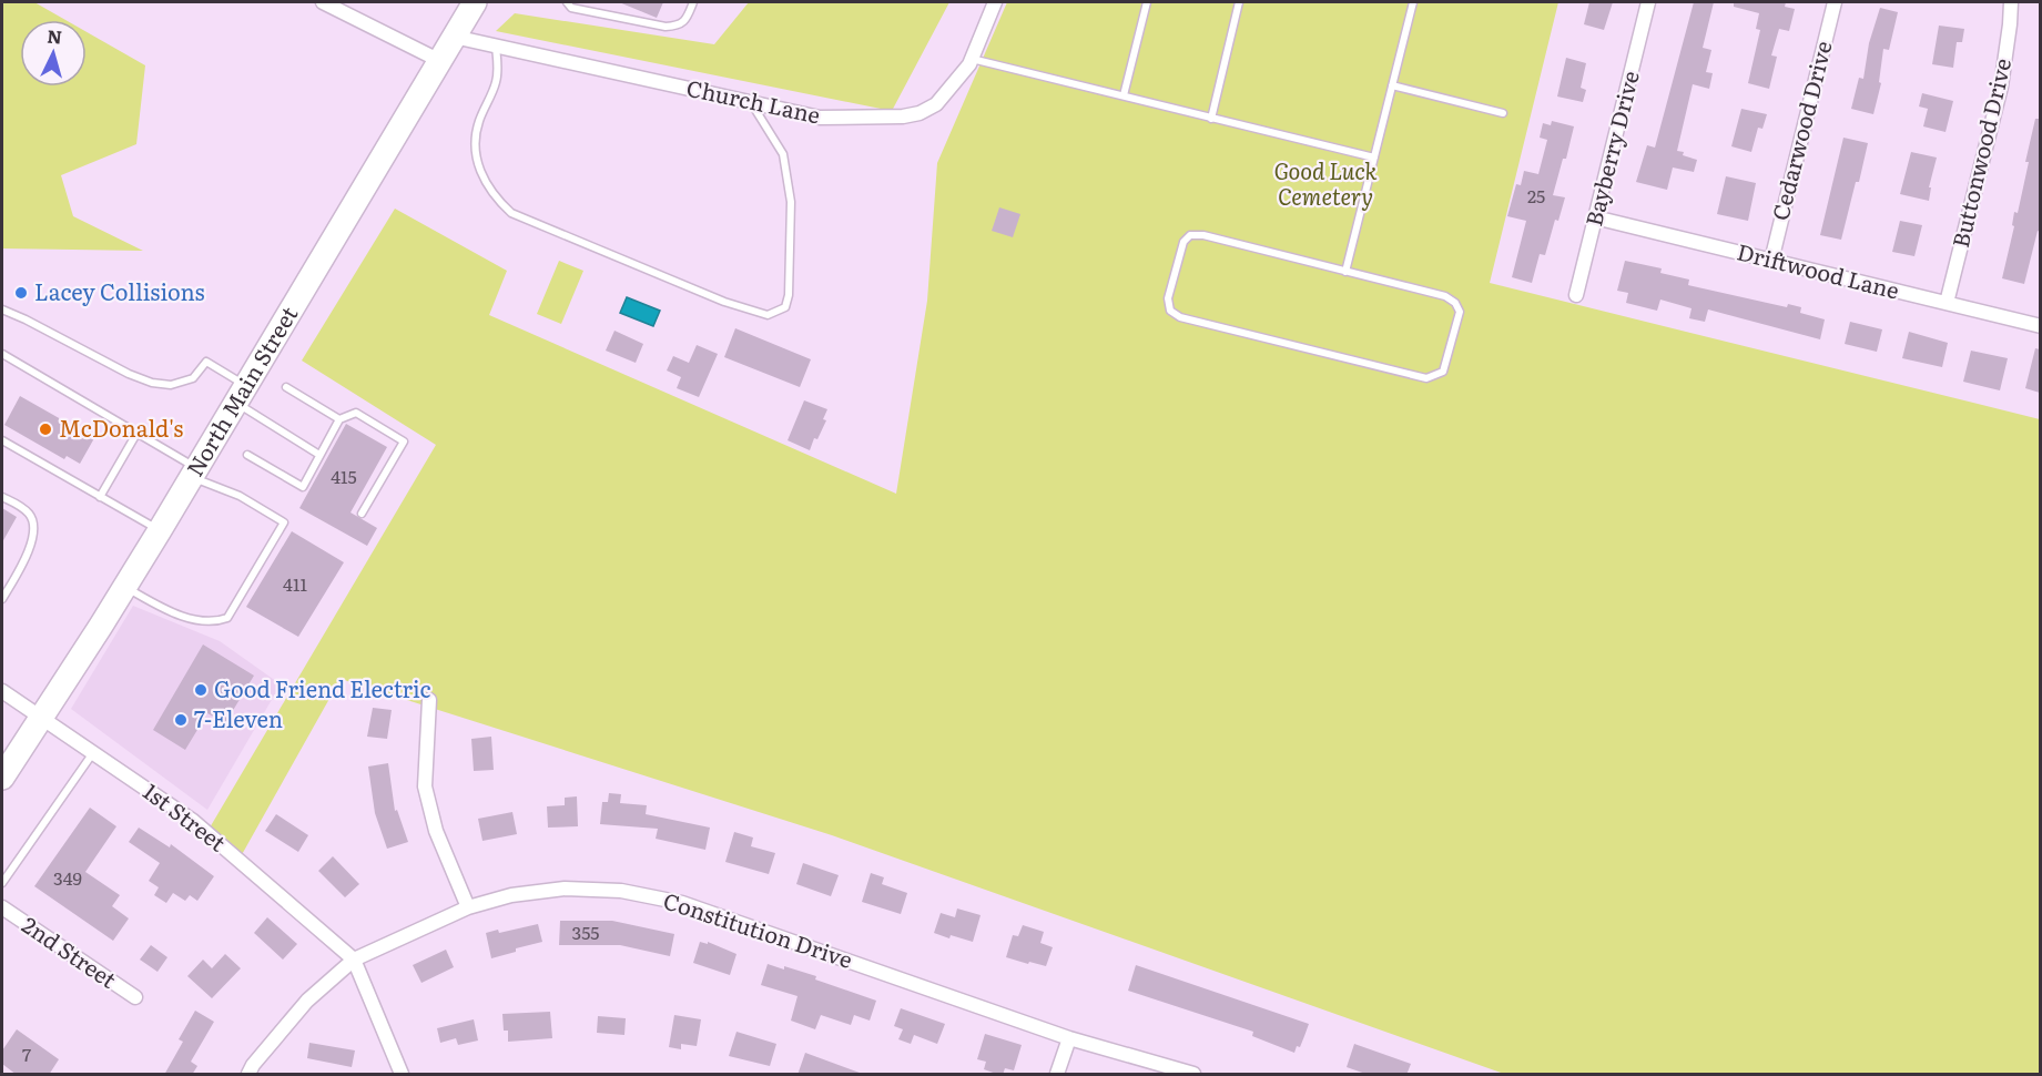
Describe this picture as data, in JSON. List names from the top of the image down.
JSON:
{
  "streets": {
    "highway": ["North Main Street"],
    "street": [
      "Church Lane",
      "Cedarwood Drive",
      "Bayberry Drive",
      "Buttonwood Drive",
      "Driftwood Lane",
      "1st Street",
      "Constitution Drive",
      "2nd Street"
    ]
  },
  "crossings": [
    ["Church Lane", "North Main Street"],
    ["Cedarwood Drive", "Driftwood Lane"],
    ["Bayberry Drive", "Driftwood Lane"],
    ["Buttonwood Drive", "Driftwood Lane"],
    ["North Main Street", "1st Street"],
    ["1st Street", "Constitution Drive"]
  ],
  "parks": ["Good Luck Cemetery"],
  "places": [
    "Lacey Collisions",
    "McDonald's",
    "Good Friend Electric",
    "7-Eleven"
  ],
  "house_numbers": [
    "25",
    "415",
    "411",
    "349",
    "355",
    "7"
  ],
  "north": "top"
}
